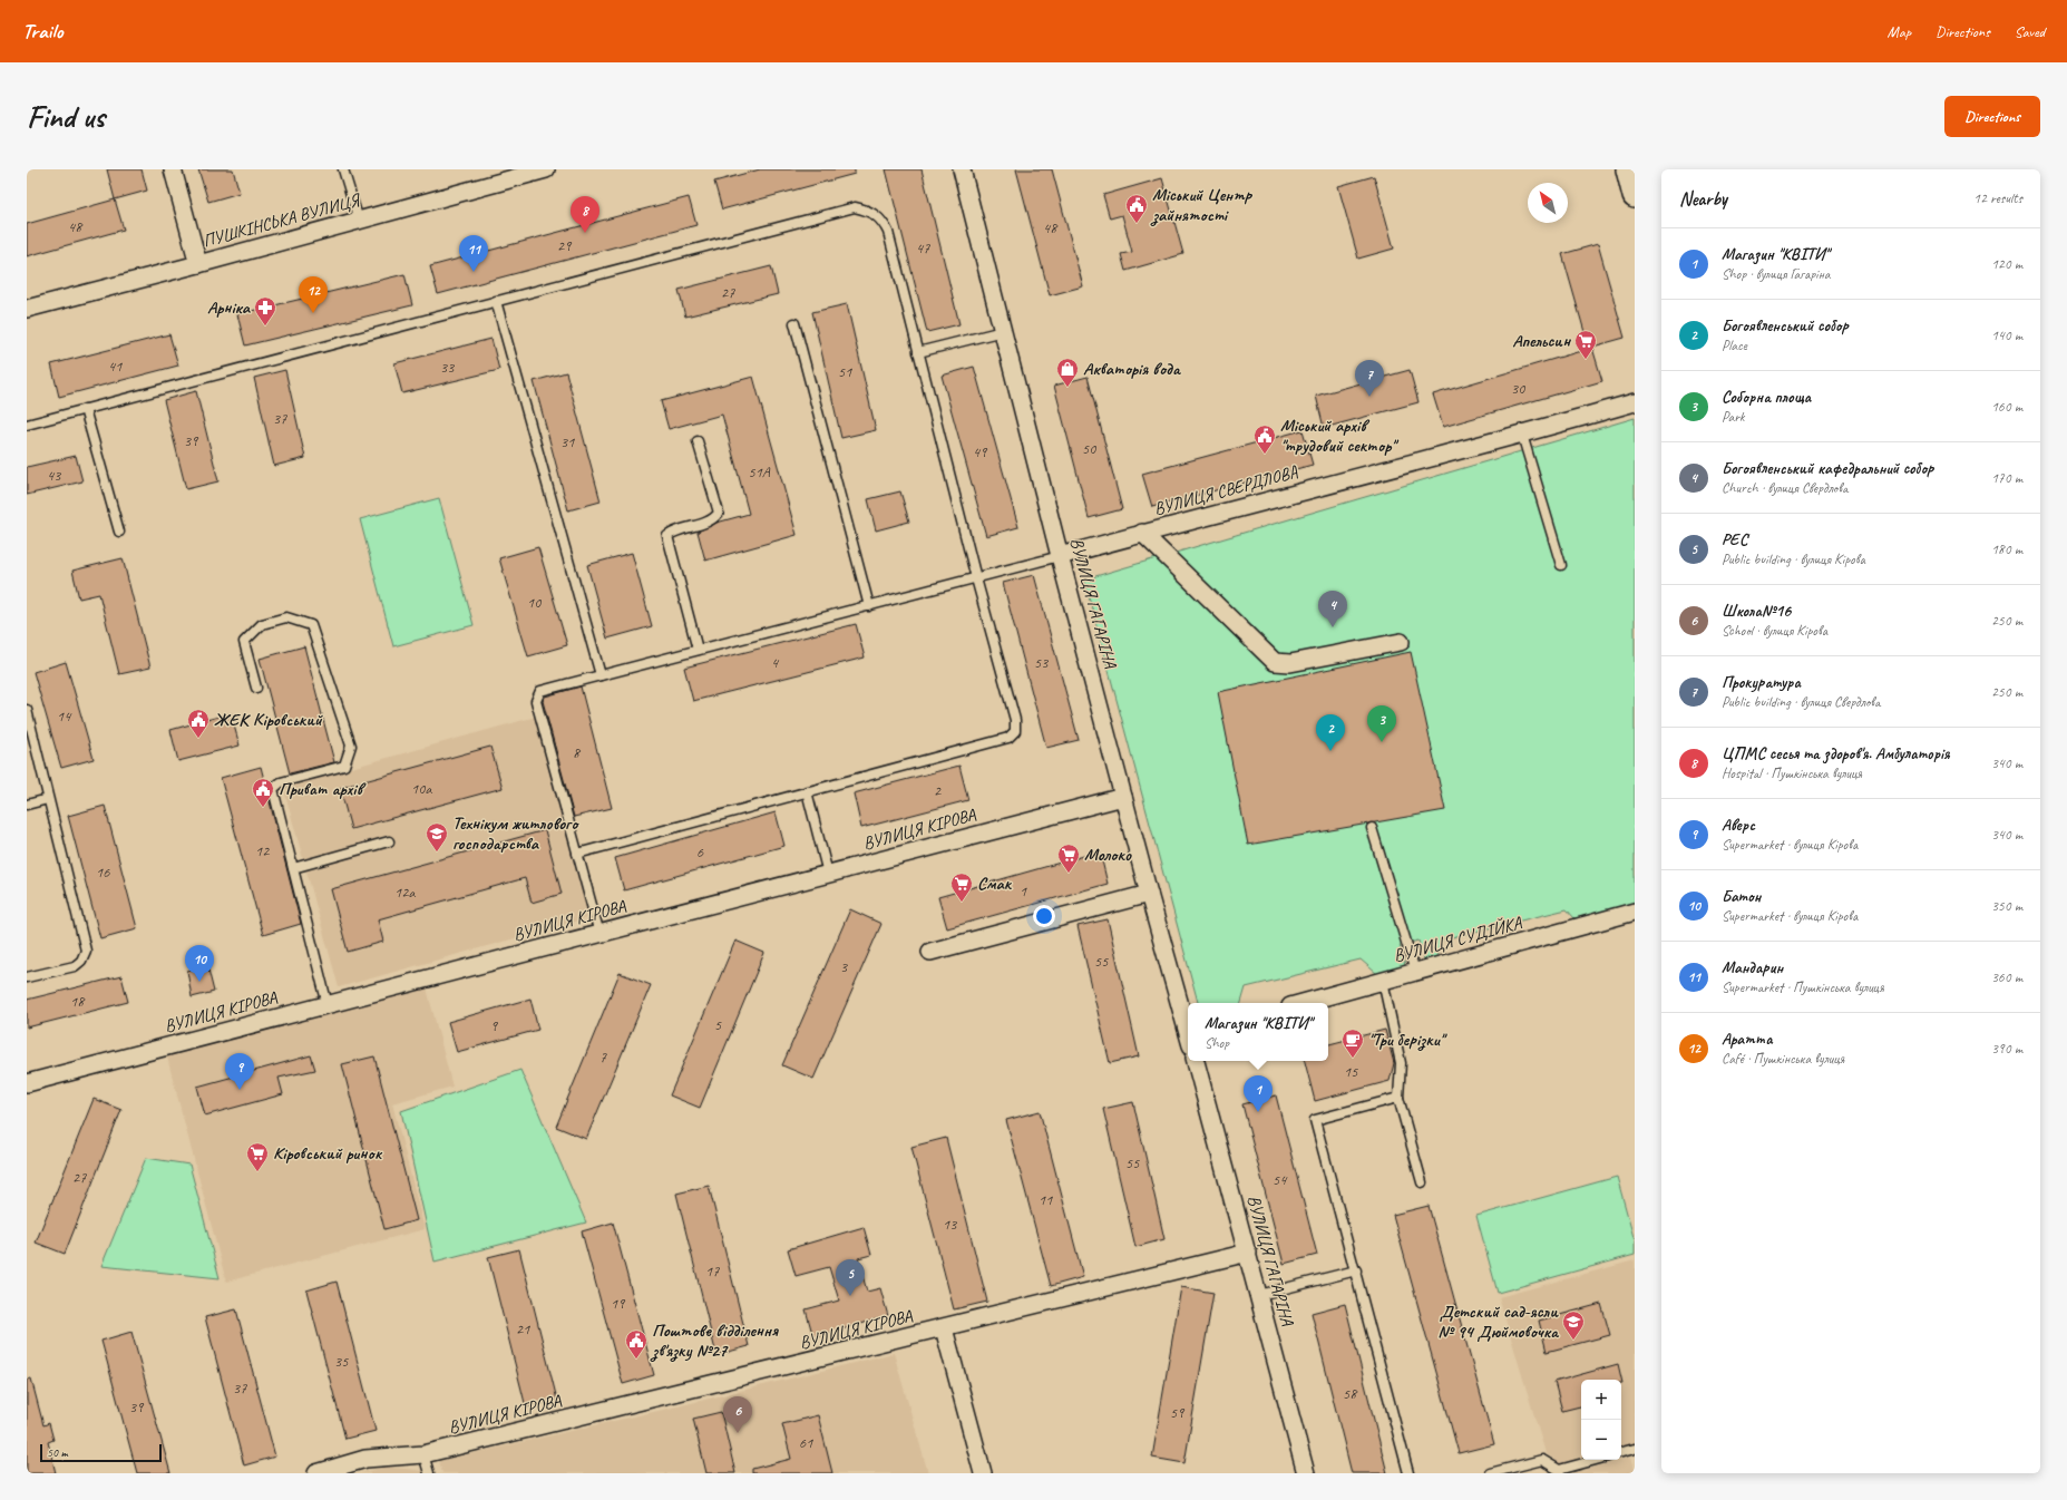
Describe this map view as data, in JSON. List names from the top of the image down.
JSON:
{
  "streets": {
    "street": [
      "ПУШКІНСЬКА ВУЛИЦЯ",
      "ВУЛИЦЯ СВЕРДЛОВА",
      "ВУЛИЦЯ ГАГАРІНА",
      "ВУЛИЦЯ КІРОВА",
      "ВУЛИЦЯ СУДІЙКА"
    ]
  },
  "crossings": [
    ["ВУЛИЦЯ СВЕРДЛОВА", "ВУЛИЦЯ ГАГАРІНА"],
    ["ВУЛИЦЯ ГАГАРІНА", "ВУЛИЦЯ КІРОВА"]
  ],
  "places": {
    "public building": [
      "Міський Центр зайнятості",
      "Міський архів \"трудовий сектор\"",
      "ЖЕК Кіровський",
      "Приват архів",
      "Поштове відділення зв'язку №27"
    ],
    "pharmacy": ["Арніка"],
    "supermarket": [
      "Апельсин",
      "Молоко",
      "Смак",
      "Кіровський ринок"
    ],
    "shop": ["Акваторія вода"],
    "school or university": ["Технікум житлового господарства", "Детский сад-ясли № 94 Дюймовочка"],
    "cafe": ["\"Три берізки\""]
  },
  "house_numbers": [
    "48",
    "48",
    "29",
    "47",
    "27",
    "41",
    "33",
    "51",
    "30",
    "37",
    "39",
    "31",
    "50",
    "49",
    "51А",
    "43",
    "10",
    "4",
    "53",
    "14",
    "8",
    "10а",
    "2",
    "12",
    "6",
    "16",
    "1",
    "12а",
    "55",
    "3",
    "18",
    "5",
    "9",
    "7",
    "15",
    "55",
    "27",
    "54",
    "11",
    "13",
    "17",
    "19",
    "21",
    "35",
    "37",
    "58",
    "39",
    "59",
    "61"
  ],
  "scale_bar": "50 m",
  "north": "top left",
  "page": {
    "header": "Trailo",
    "nav": ["Map", "Directions", "Saved"],
    "buttons": "Directions",
    "title": "Find us",
    "heading": ["Nearby", "12 results"],
    "pins": [
      "8",
      "11",
      "12",
      "7",
      "4",
      "3",
      "2",
      "10",
      "9",
      "1",
      "5",
      "6"
    ],
    "list": [
      {
        "mark": "1",
        "name": "Магазин \"КВІТИ\"",
        "note": "Shop · вулиця Гагаріна",
        "value": "120 m"
      },
      {
        "mark": "2",
        "name": "Богоявленський собор",
        "note": "Place",
        "value": "140 m"
      },
      {
        "mark": "3",
        "name": "Соборна площа",
        "note": "Park",
        "value": "160 m"
      },
      {
        "mark": "4",
        "name": "Богоявленський кафедральний собор",
        "note": "Church · вулиця Свердлова",
        "value": "170 m"
      },
      {
        "mark": "5",
        "name": "РЕС",
        "note": "Public building · вулиця Кірова",
        "value": "180 m"
      },
      {
        "mark": "6",
        "name": "Школа№16",
        "note": "School · вулиця Кірова",
        "value": "250 m"
      },
      {
        "mark": "7",
        "name": "Прокуратура",
        "note": "Public building · вулиця Свердлова",
        "value": "250 m"
      },
      {
        "mark": "8",
        "name": "ЦПМС сесья та здоров'я. Амбулаторія",
        "note": "Hospital · Пушкінська вулиця",
        "value": "340 m"
      },
      {
        "mark": "9",
        "name": "Аверс",
        "note": "Supermarket · вулиця Кірова",
        "value": "340 m"
      },
      {
        "mark": "10",
        "name": "Батон",
        "note": "Supermarket · вулиця Кірова",
        "value": "350 m"
      },
      {
        "mark": "11",
        "name": "Мандарин",
        "note": "Supermarket · Пушкінська вулиця",
        "value": "360 m"
      },
      {
        "mark": "12",
        "name": "Аратта",
        "note": "Café · Пушкінська вулиця",
        "value": "390 m"
      }
    ],
    "popup": ["Магазин \"КВІТИ\"", "Shop"],
    "map_buttons": ["+", "−"],
    "scale": "50 m"
  }
}
